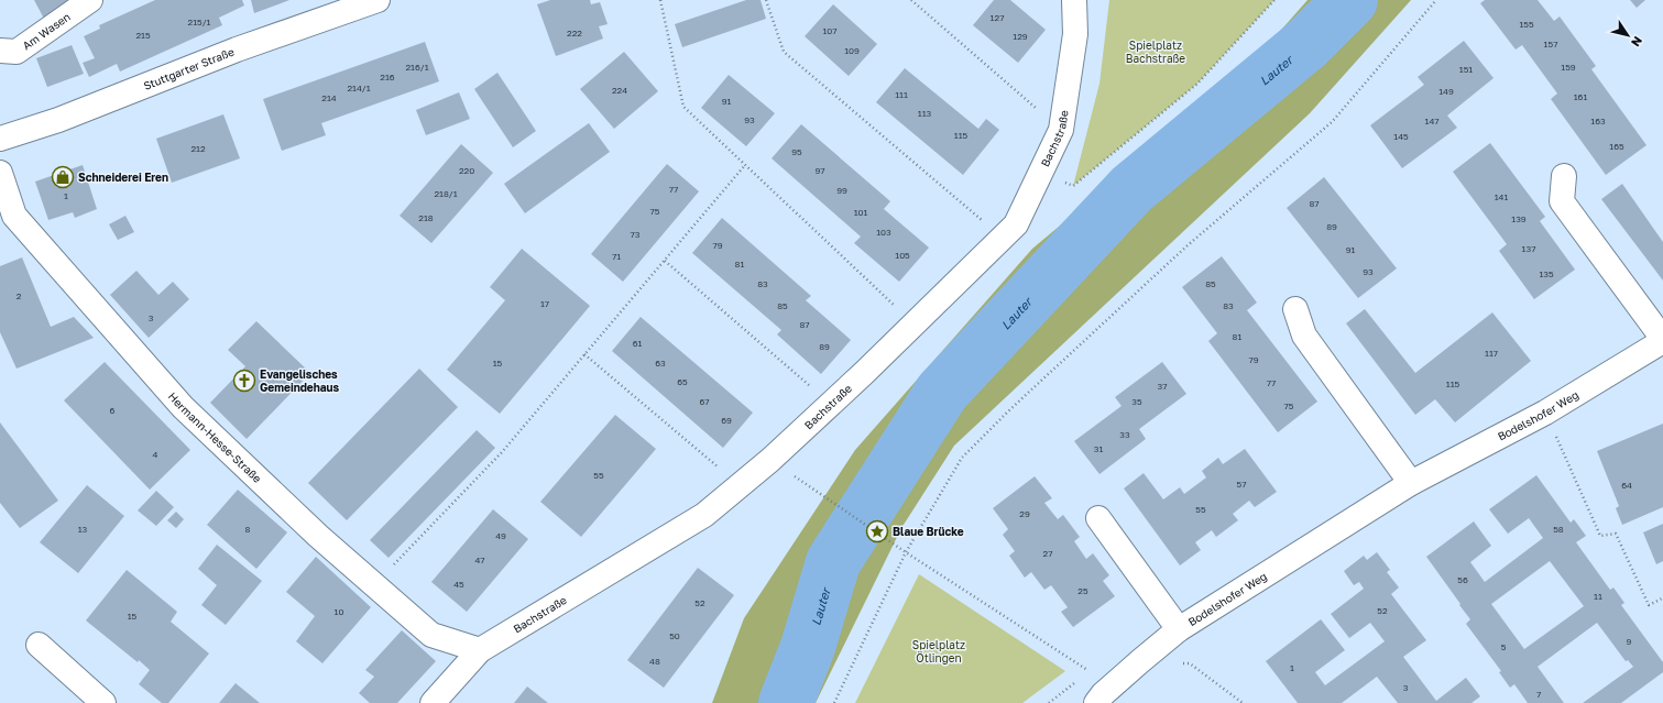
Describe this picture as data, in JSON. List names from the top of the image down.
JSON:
{
  "streets": {
    "street": [
      "Am Wasen",
      "Stuttgarter Straße",
      "Bachstraße",
      "Bodelshofer Weg",
      "Hermann-Hesse-Straße"
    ]
  },
  "crossings": [
    ["Bachstraße", "Hermann-Hesse-Straße"]
  ],
  "water": ["Lauter"],
  "parks": ["Spielplatz Bachstraße", "Spielplatz Ötlingen"],
  "places": {
    "shop": ["Schneiderei Eren"],
    "church": ["Evangelisches Gemeindehaus"],
    "place": ["Blaue Brücke"]
  },
  "house_numbers": [
    "127",
    "215/1",
    "155",
    "107",
    "222",
    "215",
    "129",
    "157",
    "109",
    "216/1",
    "159",
    "151",
    "216",
    "214/1",
    "224",
    "149",
    "111",
    "161",
    "214",
    "91",
    "113",
    "93",
    "147",
    "163",
    "115",
    "145",
    "165",
    "212",
    "95",
    "220",
    "97",
    "77",
    "99",
    "218/1",
    "1",
    "141",
    "87",
    "75",
    "101",
    "218",
    "139",
    "89",
    "103",
    "73",
    "79",
    "137",
    "91",
    "105",
    "71",
    "81",
    "93",
    "135",
    "83",
    "85",
    "2",
    "17",
    "85",
    "83",
    "3",
    "87",
    "81",
    "61",
    "89",
    "117",
    "79",
    "15",
    "63",
    "65",
    "77",
    "115",
    "37",
    "67",
    "35",
    "75",
    "6",
    "69",
    "33",
    "31",
    "4",
    "55",
    "57",
    "64",
    "55",
    "29",
    "13",
    "8",
    "58",
    "49",
    "27",
    "47",
    "56",
    "45",
    "25",
    "11",
    "52",
    "52",
    "10",
    "15",
    "50",
    "9",
    "5",
    "48",
    "1",
    "3",
    "7"
  ],
  "north": "bottom right"
}
